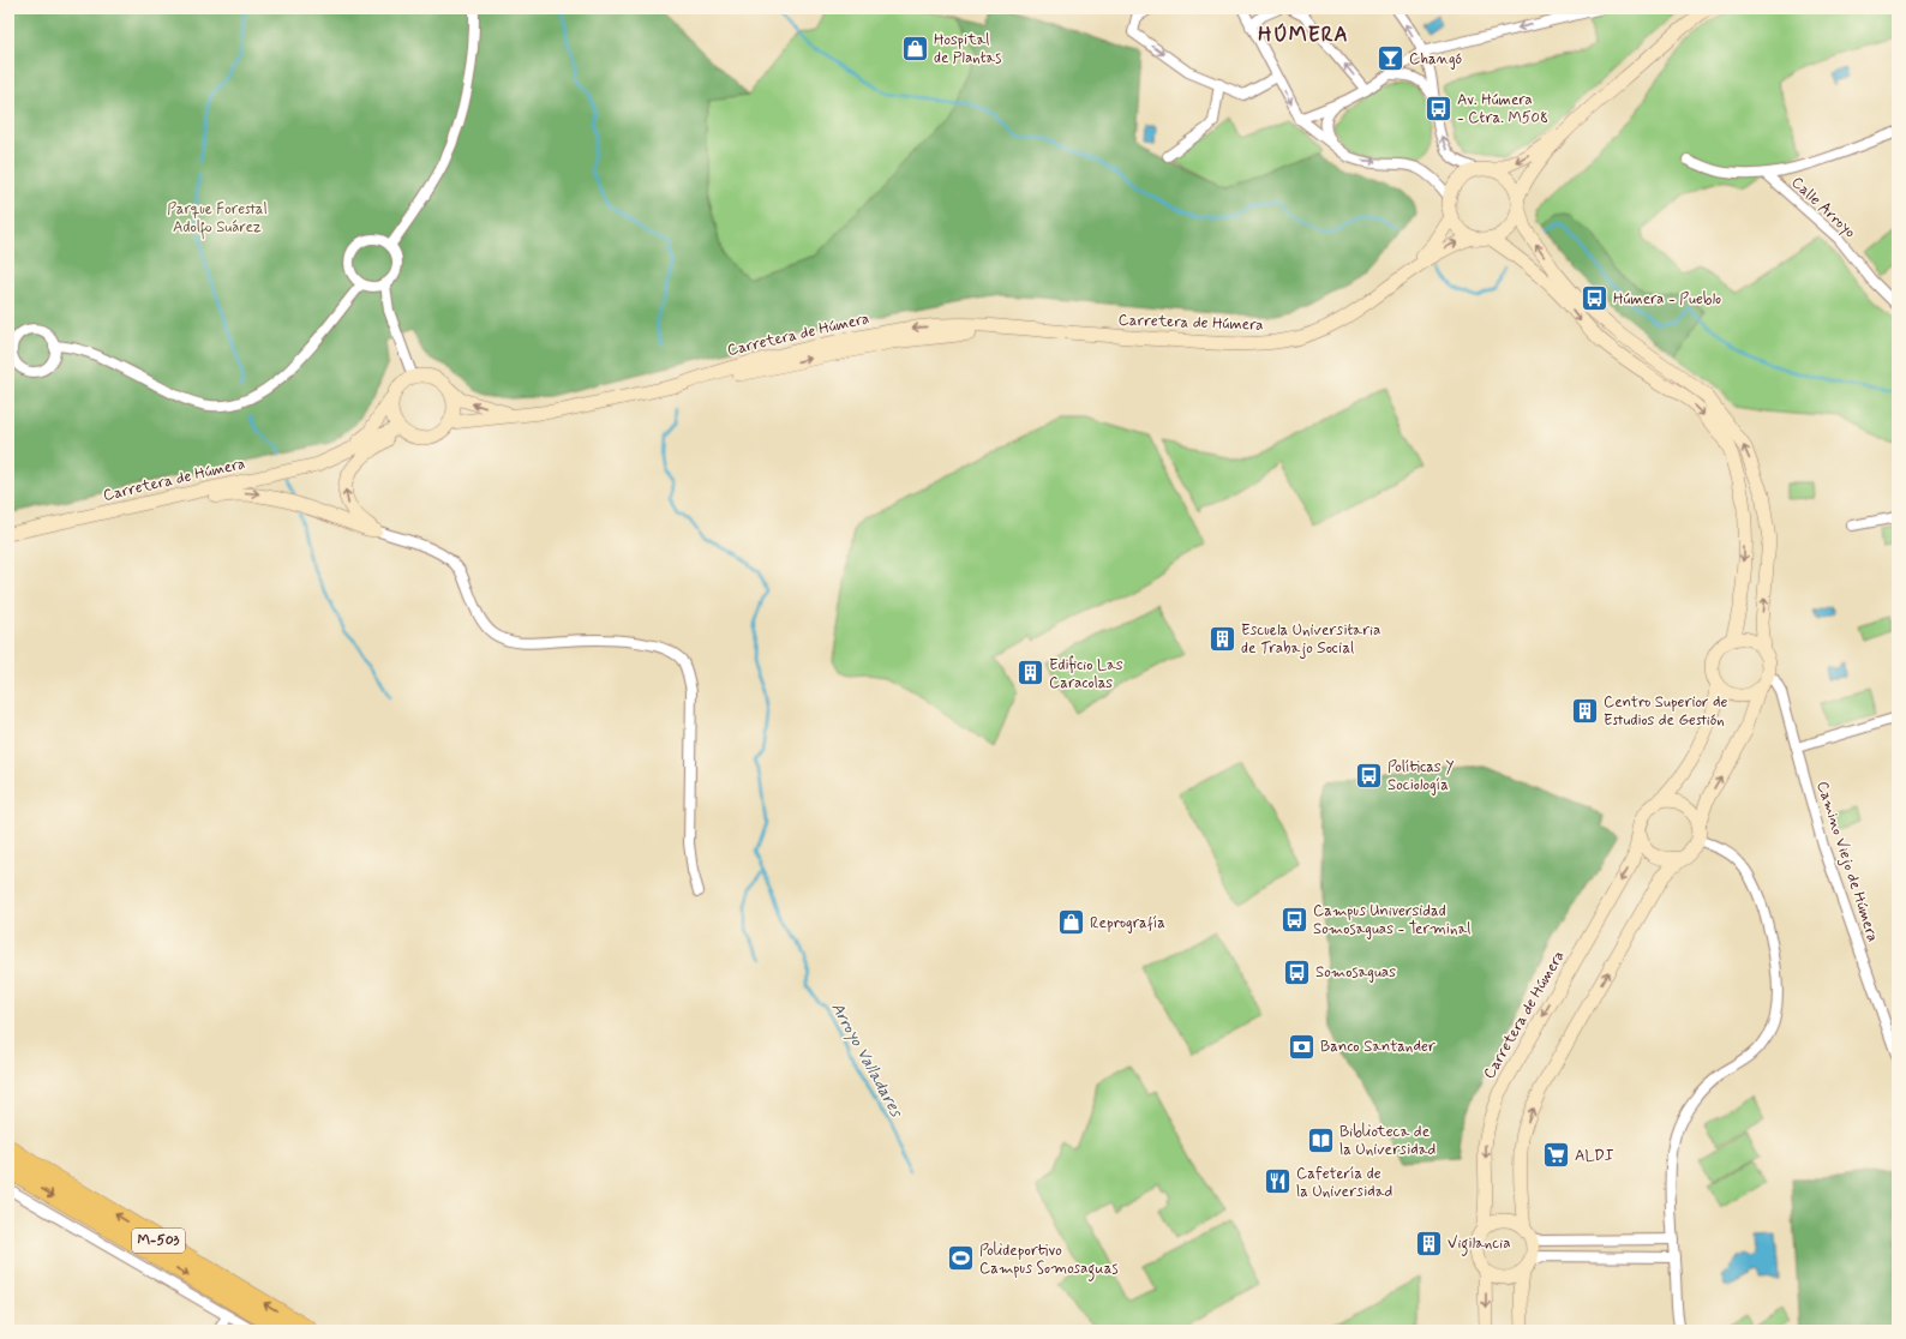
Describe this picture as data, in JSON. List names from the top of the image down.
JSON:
{
  "streets": {
    "highway": ["M-503"],
    "street": ["Calle Arroyo", "Carretera de Húmera", "Camino Viejo de Húmera"]
  },
  "districts": ["HÚMERA"],
  "water": ["Arroyo Valladares"],
  "parks": ["Parque Forestal Adolfo Suárez"],
  "places": {
    "shop": ["Hospital de Plantas", "Reprografía"],
    "bar": ["Changó"],
    "bus stop": [
      "Av. Húmera - Ctra. M508",
      "Húmera - Pueblo",
      "Políticas Y Sociología",
      "Campus Universidad Somosaguas - Terminal",
      "Somosaguas"
    ],
    "building": [
      "Escuela Universitaria de Trabajo Social",
      "Edificio Las Caracolas",
      "Centro Superior de Estudios de Gestión",
      "Vigilancia"
    ],
    "bank": ["Banco Santander"],
    "library": ["Biblioteca de la Universidad"],
    "supermarket": ["ALDI"],
    "restaurant": ["Cafetería de la Universidad"],
    "sports": ["Polideportivo Campus Somosaguas"]
  }
}
